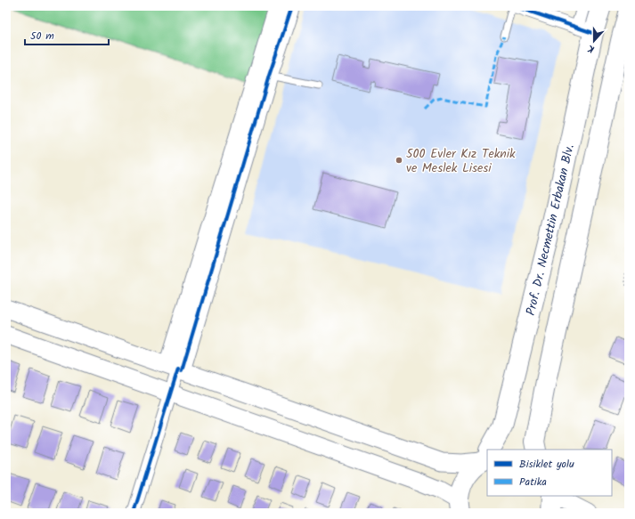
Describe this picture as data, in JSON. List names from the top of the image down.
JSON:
{
  "streets": {
    "main road": ["Prof. Dr. Necmettin Erbakan Blv."]
  },
  "places": ["500 Evler Kız Teknik ve Meslek Lisesi"],
  "legend": ["Bisiklet yolu", "Patika"],
  "scale_bar": "50 m",
  "north": "bottom"
}
